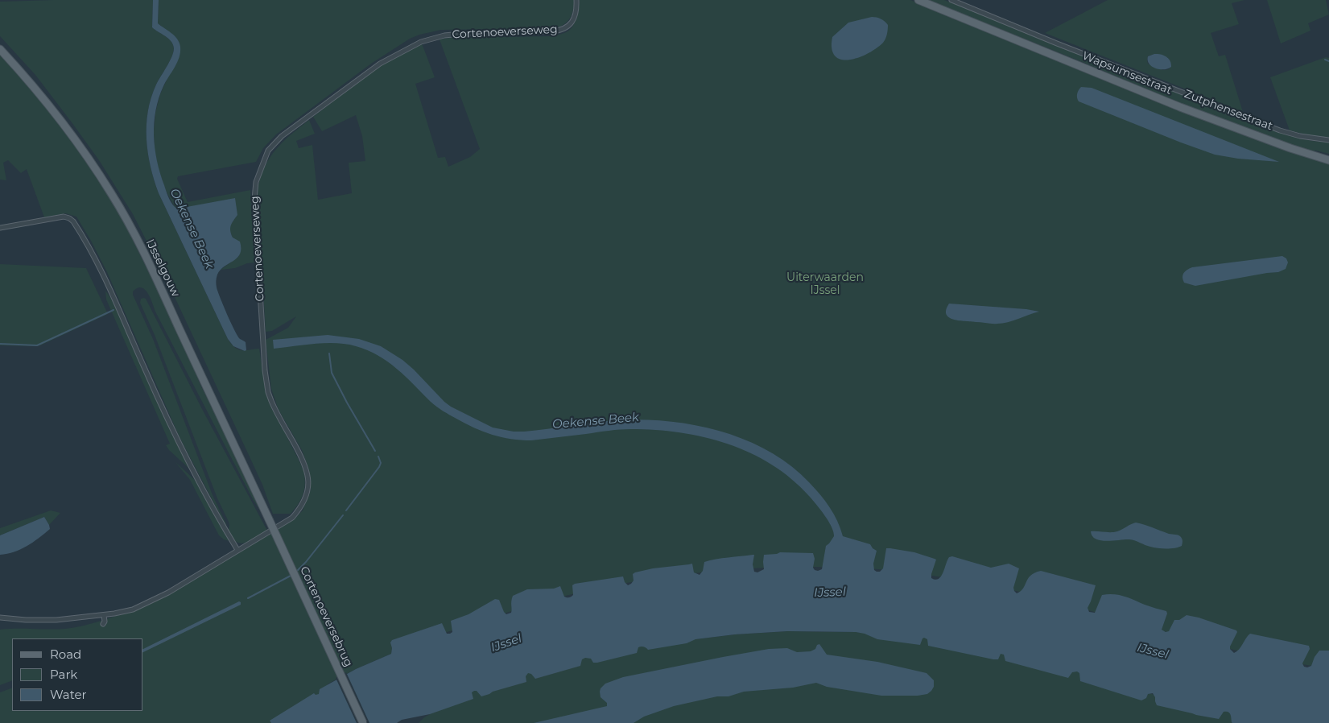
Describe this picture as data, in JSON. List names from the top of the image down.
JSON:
{
  "streets": {
    "main road": ["Wapsumsestraat", "IJsselgouw", "Cortenoeversebrug"],
    "street": ["Cortenoeverseweg", "Zutphensestraat"]
  },
  "crossings": [
    ["IJsselgouw", "Cortenoeversebrug"]
  ],
  "water": ["Oekense Beek", "IJssel"],
  "parks": ["Uiterwaarden IJssel"],
  "legend": ["Road", "Park", "Water"]
}
